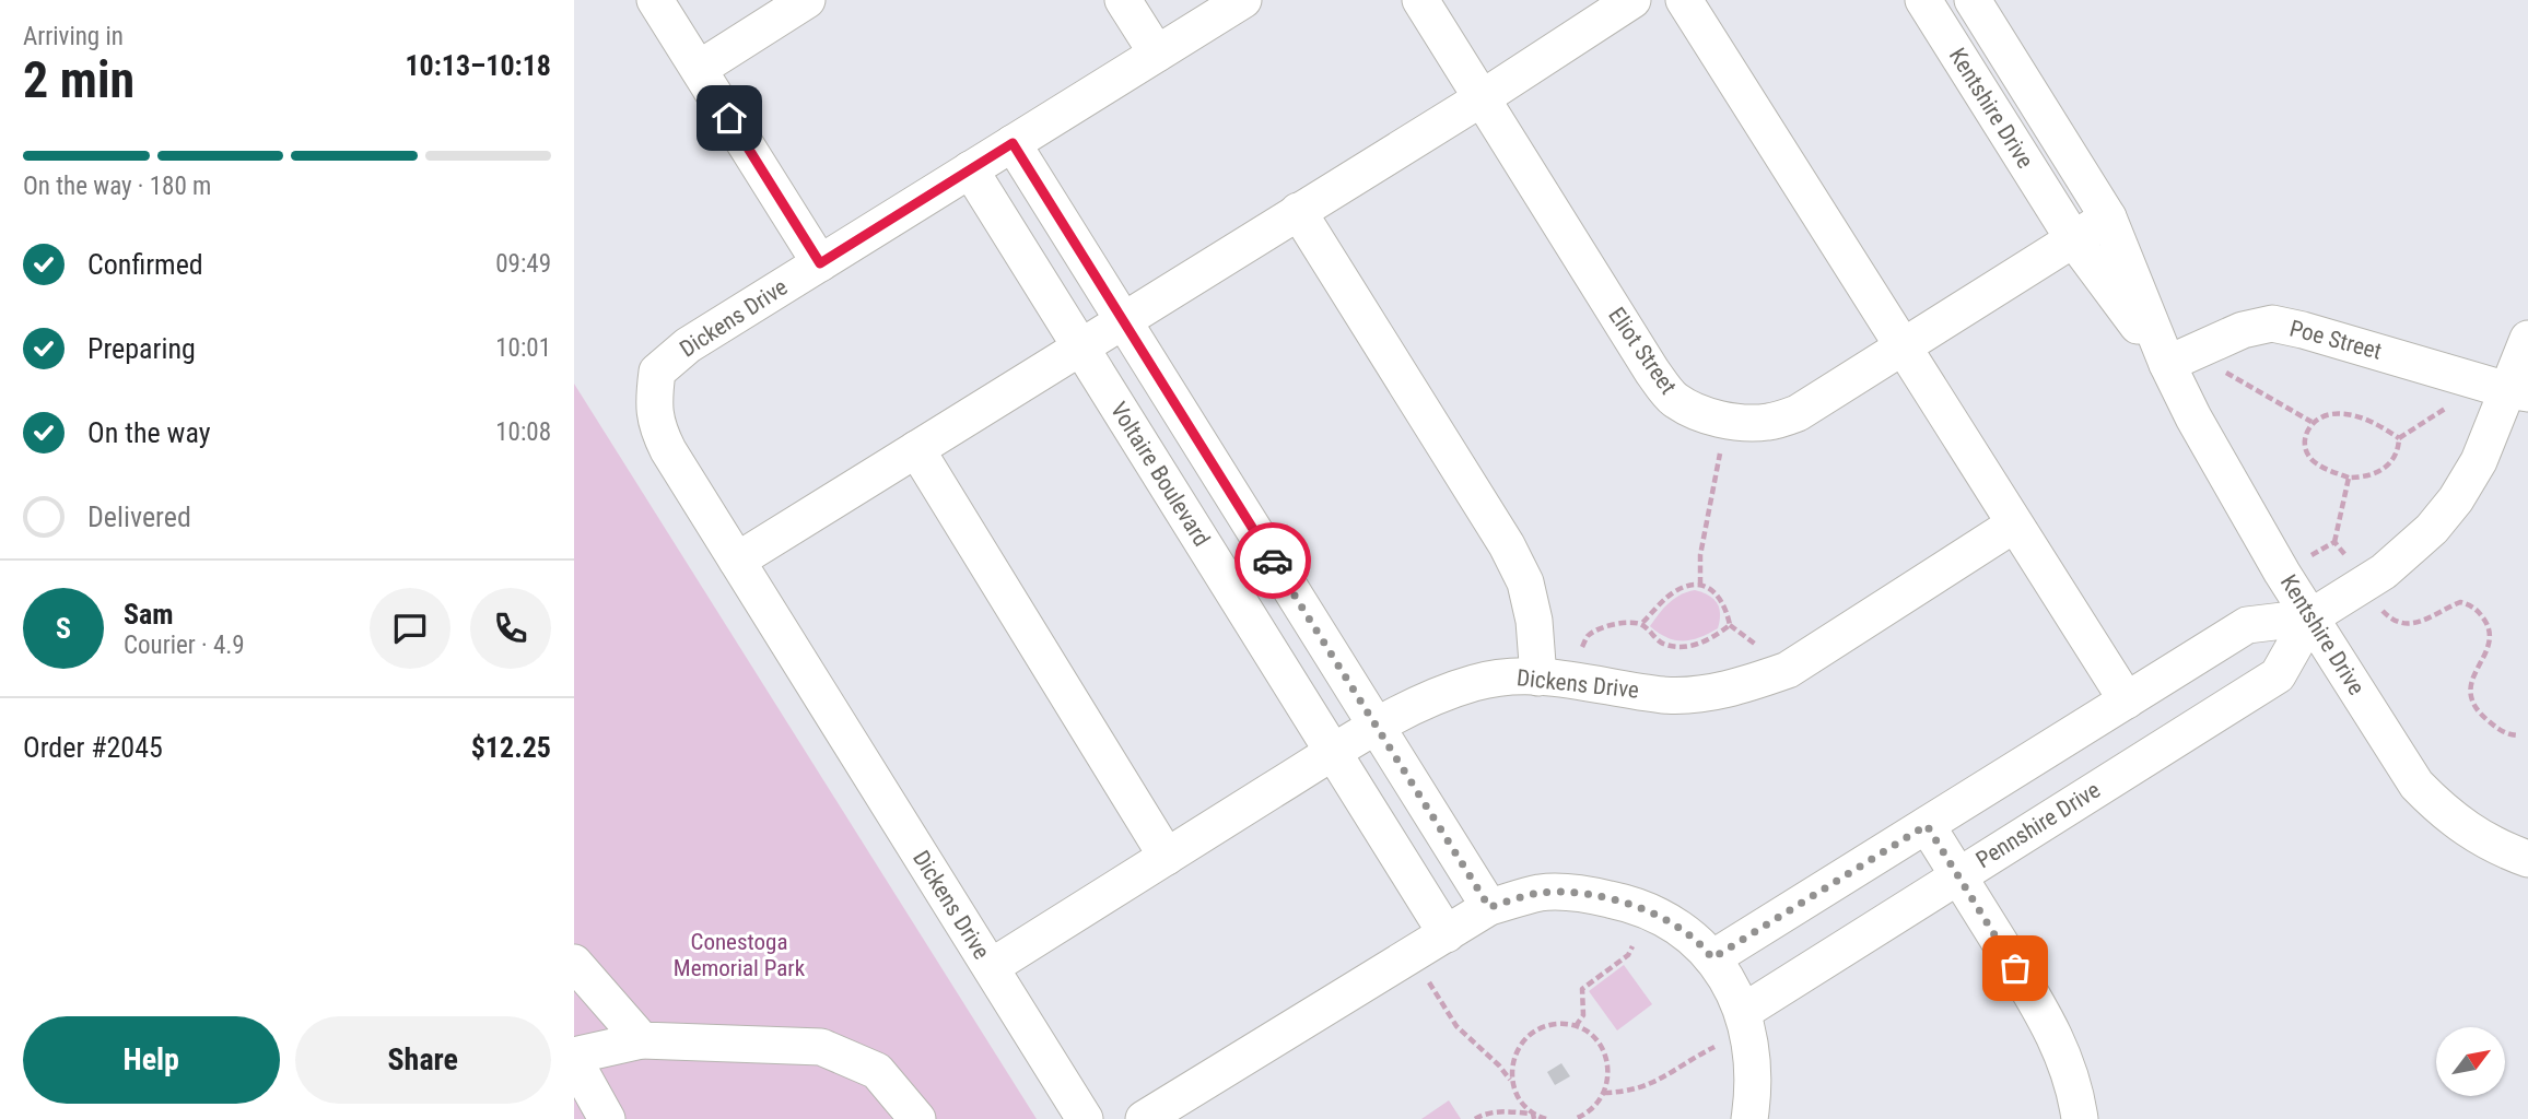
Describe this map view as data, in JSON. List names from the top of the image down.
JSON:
{
  "streets": {
    "street": [
      "Kentshire Drive",
      "Dickens Drive",
      "Poe Street",
      "Eliot Street",
      "Voltaire Boulevard",
      "Pennshire Drive"
    ]
  },
  "crossings": [
    ["Kentshire Drive", "Poe Street"],
    ["Kentshire Drive", "Eliot Street"],
    ["Kentshire Drive", "Pennshire Drive"],
    ["Dickens Drive", "Voltaire Boulevard"],
    ["Poe Street", "Pennshire Drive"]
  ],
  "parks": ["Conestoga Memorial Park"],
  "north": "top right",
  "page": {
    "heading": ["2 min", "Arriving in", "10:13–10:18"],
    "panel": [
      "Sam",
      "Courier · 4.9",
      "Order #2045",
      "$12.25"
    ],
    "bar": "On the way · 180 m",
    "list": [
      ["Confirmed", "09:49"],
      ["Preparing", "10:01"],
      ["On the way", "10:08"],
      "Delivered"
    ],
    "round": "S",
    "buttons": ["Help", "Share"]
  }
}
